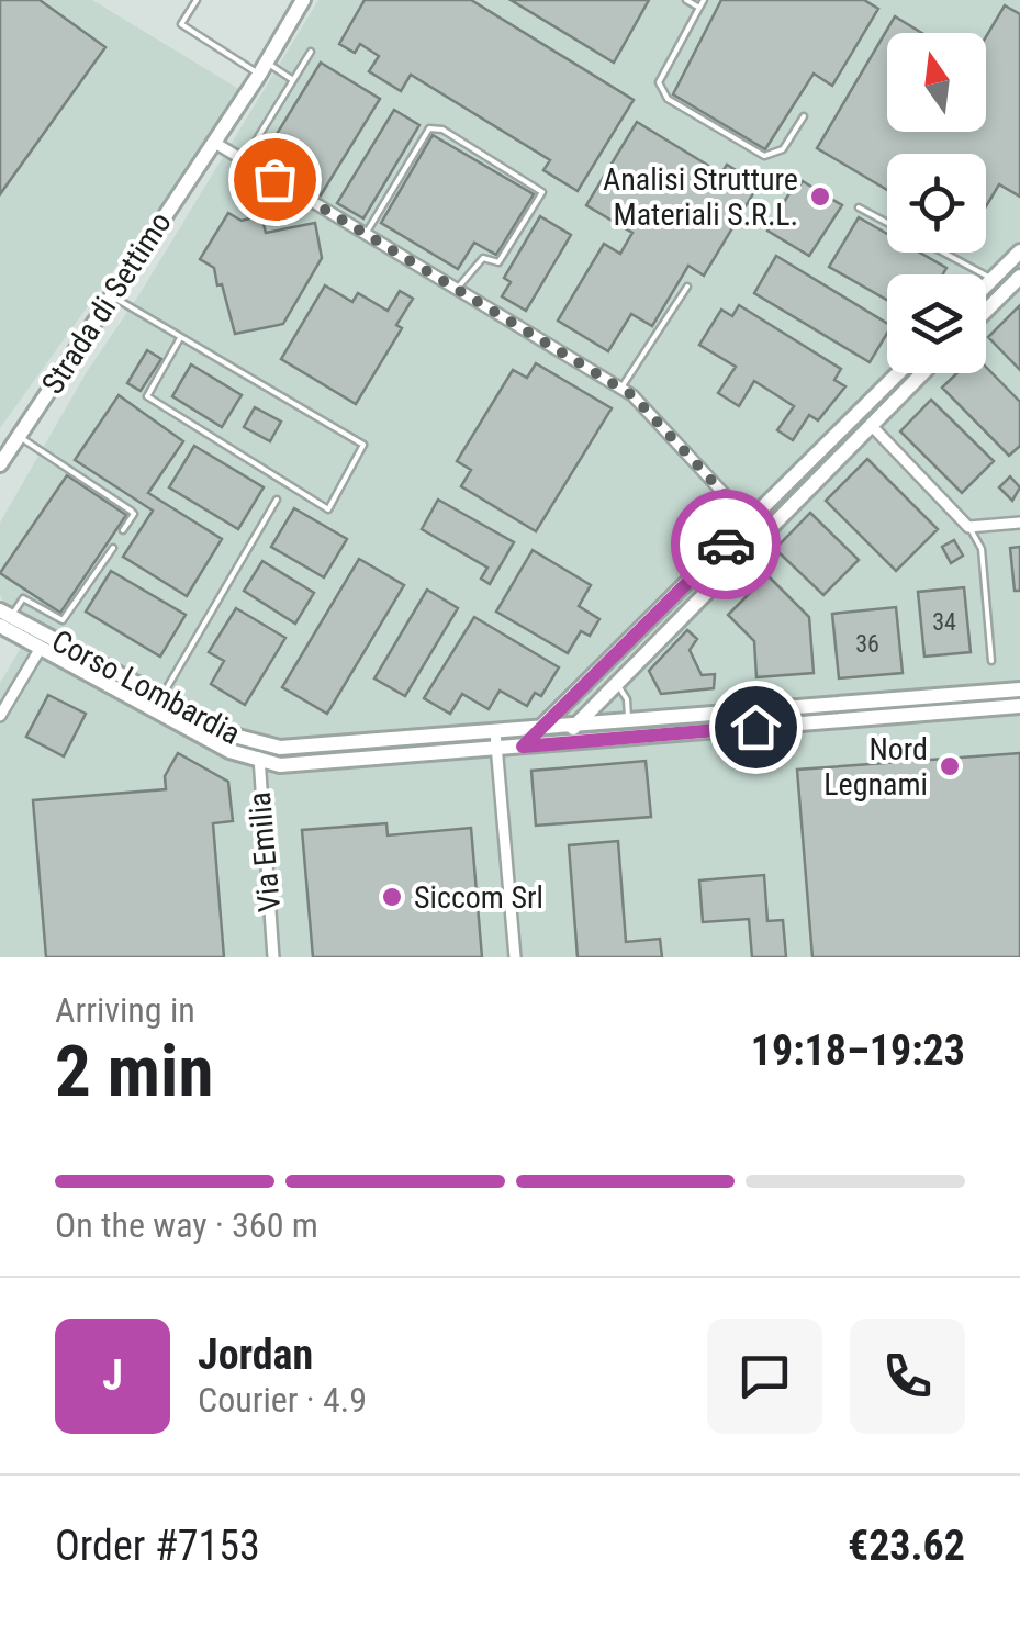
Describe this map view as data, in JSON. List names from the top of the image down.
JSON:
{
  "streets": {
    "street": ["Strada di Settimo", "Corso Lombardia", "Via Emilia"]
  },
  "crossings": [
    ["Corso Lombardia", "Via Emilia"]
  ],
  "places": ["Analisi Strutture Materiali S.R.L.", "Nord Legnami", "Siccom Srl"],
  "house_numbers": ["34", "36"],
  "north": "top",
  "page": {
    "heading": ["2 min", "Arriving in", "19:18–19:23"],
    "panel": [
      "Jordan",
      "Courier · 4.9",
      "Order #7153",
      "€23.62"
    ],
    "bar": "On the way · 360 m",
    "round": "J"
  }
}
